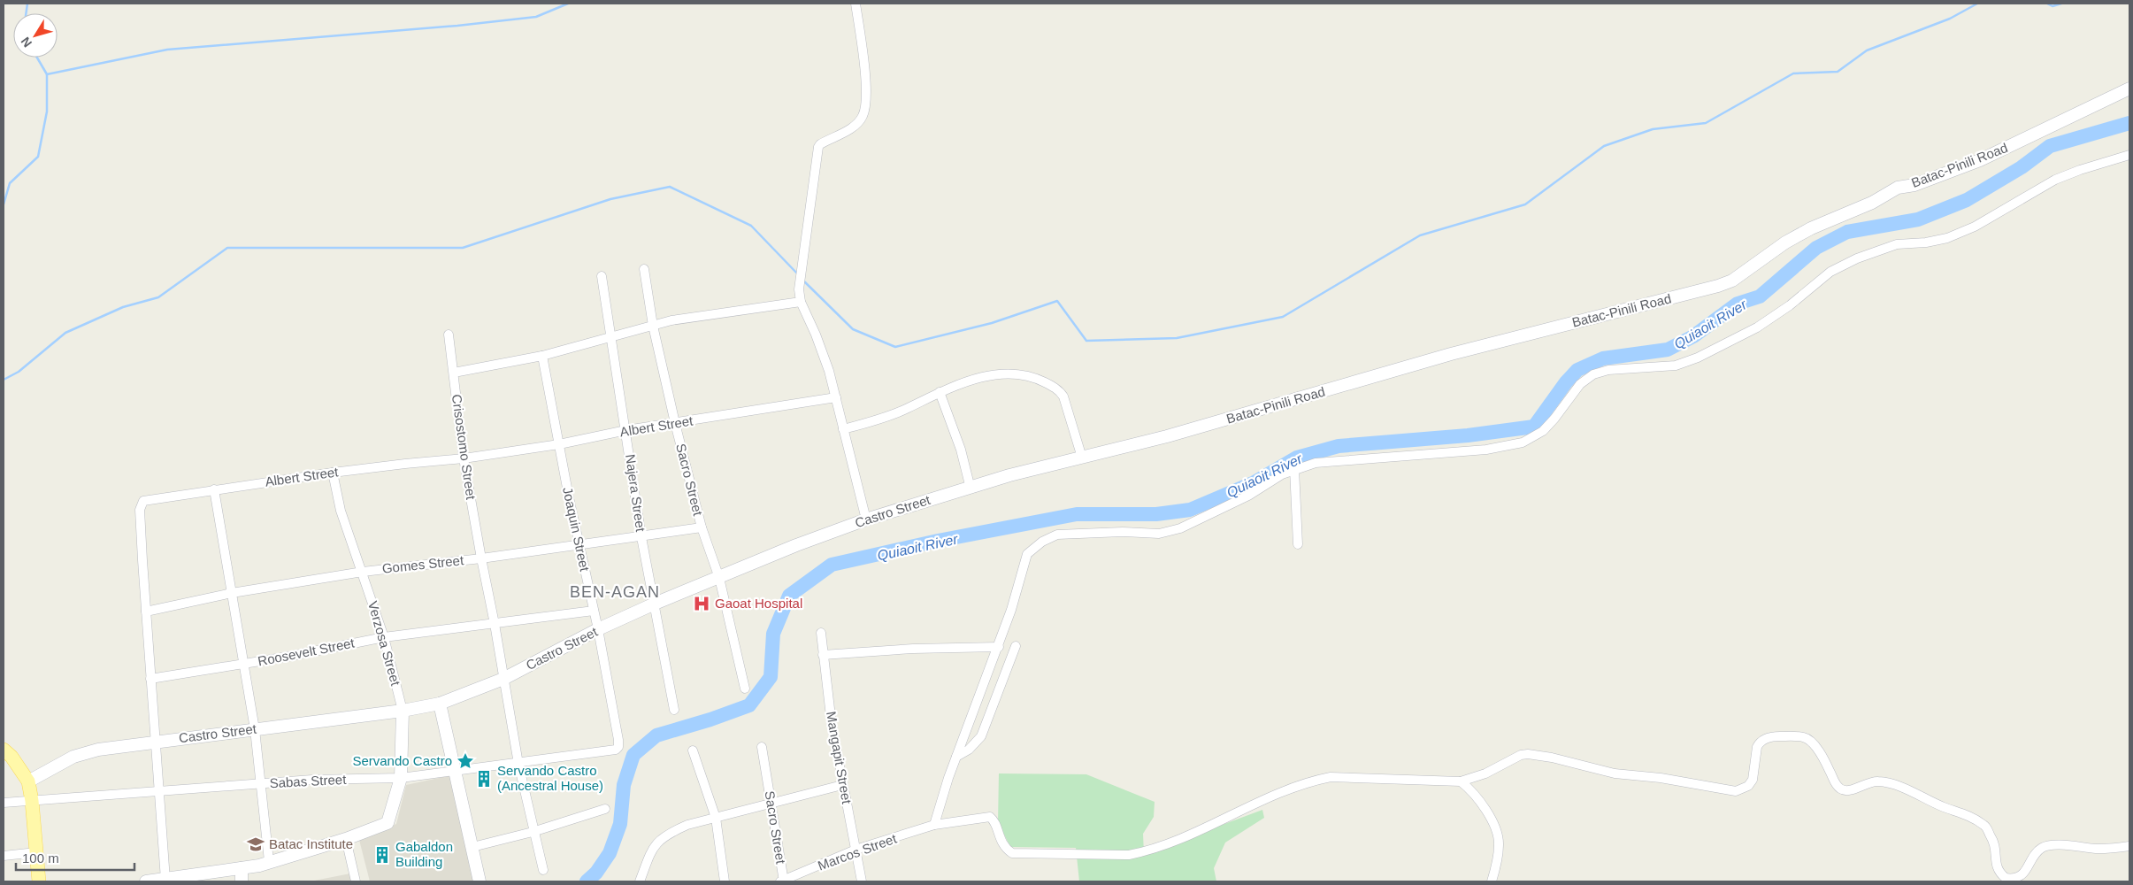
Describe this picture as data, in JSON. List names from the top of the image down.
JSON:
{
  "streets": {
    "main road": ["Batac-Pinili Road", "Castro Street", "Verzosa Street"],
    "street": [
      "Albert Street",
      "Crisostomo Street",
      "Sacro Street",
      "Najera Street",
      "Joaquin Street",
      "Gomes Street",
      "Roosevelt Street",
      "Mangapit Street",
      "Sabas Street",
      "Marcos Street"
    ]
  },
  "crossings": [
    ["Batac-Pinili Road", "Castro Street"],
    ["Albert Street", "Crisostomo Street"],
    ["Albert Street", "Sacro Street"],
    ["Albert Street", "Najera Street"],
    ["Albert Street", "Castro Street"],
    ["Albert Street", "Joaquin Street"],
    ["Albert Street", "Gomes Street"],
    ["Albert Street", "Verzosa Street"],
    ["Albert Street", "Roosevelt Street"],
    ["Albert Street", "Sabas Street"],
    ["Crisostomo Street", "Castro Street"],
    ["Crisostomo Street", "Gomes Street"],
    ["Crisostomo Street", "Roosevelt Street"],
    ["Crisostomo Street", "Sabas Street"],
    ["Sacro Street", "Castro Street"],
    ["Sacro Street", "Gomes Street"],
    ["Sacro Street", "Marcos Street"],
    ["Najera Street", "Castro Street"],
    ["Najera Street", "Gomes Street"],
    ["Castro Street", "Joaquin Street"],
    ["Castro Street", "Verzosa Street"],
    ["Joaquin Street", "Gomes Street"],
    ["Joaquin Street", "Roosevelt Street"],
    ["Joaquin Street", "Sabas Street"],
    ["Gomes Street", "Verzosa Street"],
    ["Verzosa Street", "Roosevelt Street"],
    ["Verzosa Street", "Sabas Street"],
    ["Mangapit Street", "Marcos Street"]
  ],
  "districts": ["BEN-AGAN"],
  "water": ["Quiaoit River"],
  "places": {
    "hospital": ["Gaoat Hospital"],
    "place": ["Servando Castro"],
    "building": ["Servando Castro (Ancestral House)", "Gabaldon Building"],
    "school or university": ["Batac Institute"]
  },
  "scale_bar": "100 m",
  "north": "bottom left"
}
